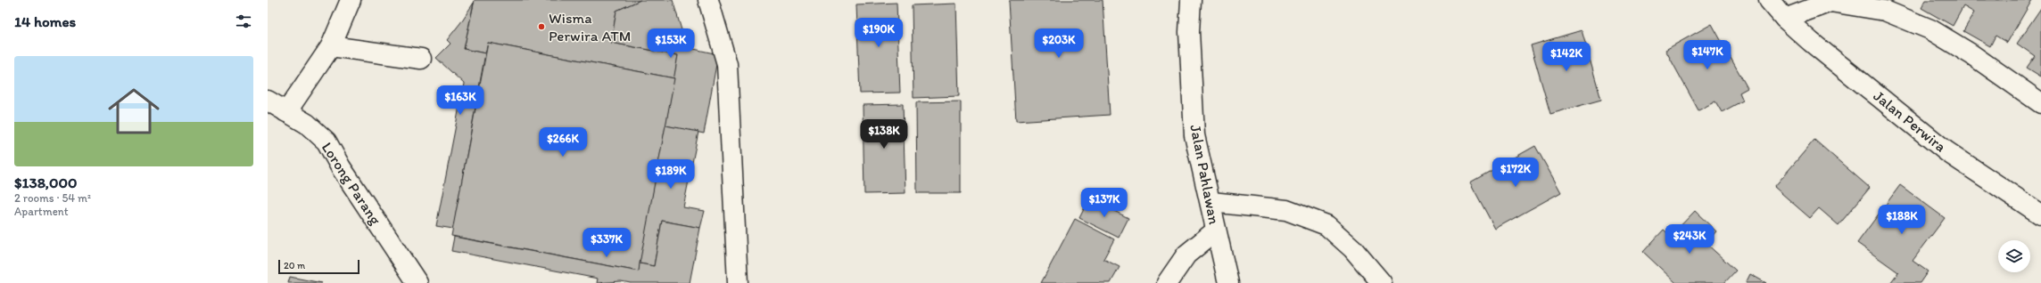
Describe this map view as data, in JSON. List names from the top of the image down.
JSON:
{
  "streets": {
    "street": ["Jalan Perwira", "Jalan Pahlawan", "Lorong Parang"]
  },
  "places": ["Wisma Perwira ATM"],
  "scale_bar": "20 m",
  "page": {
    "heading": "14 homes",
    "price": [
      "$190K",
      "$153K",
      "$203K",
      "$147K",
      "$142K",
      "$163K",
      "$138K",
      "$266K",
      "$172K",
      "$189K",
      "$137K",
      "$188K",
      "$243K",
      "$337K"
    ],
    "list": [
      {
        "name": "$138,000",
        "note": "2 rooms · 54 m² · Apartment"
      }
    ],
    "scale": "20 m"
  }
}
